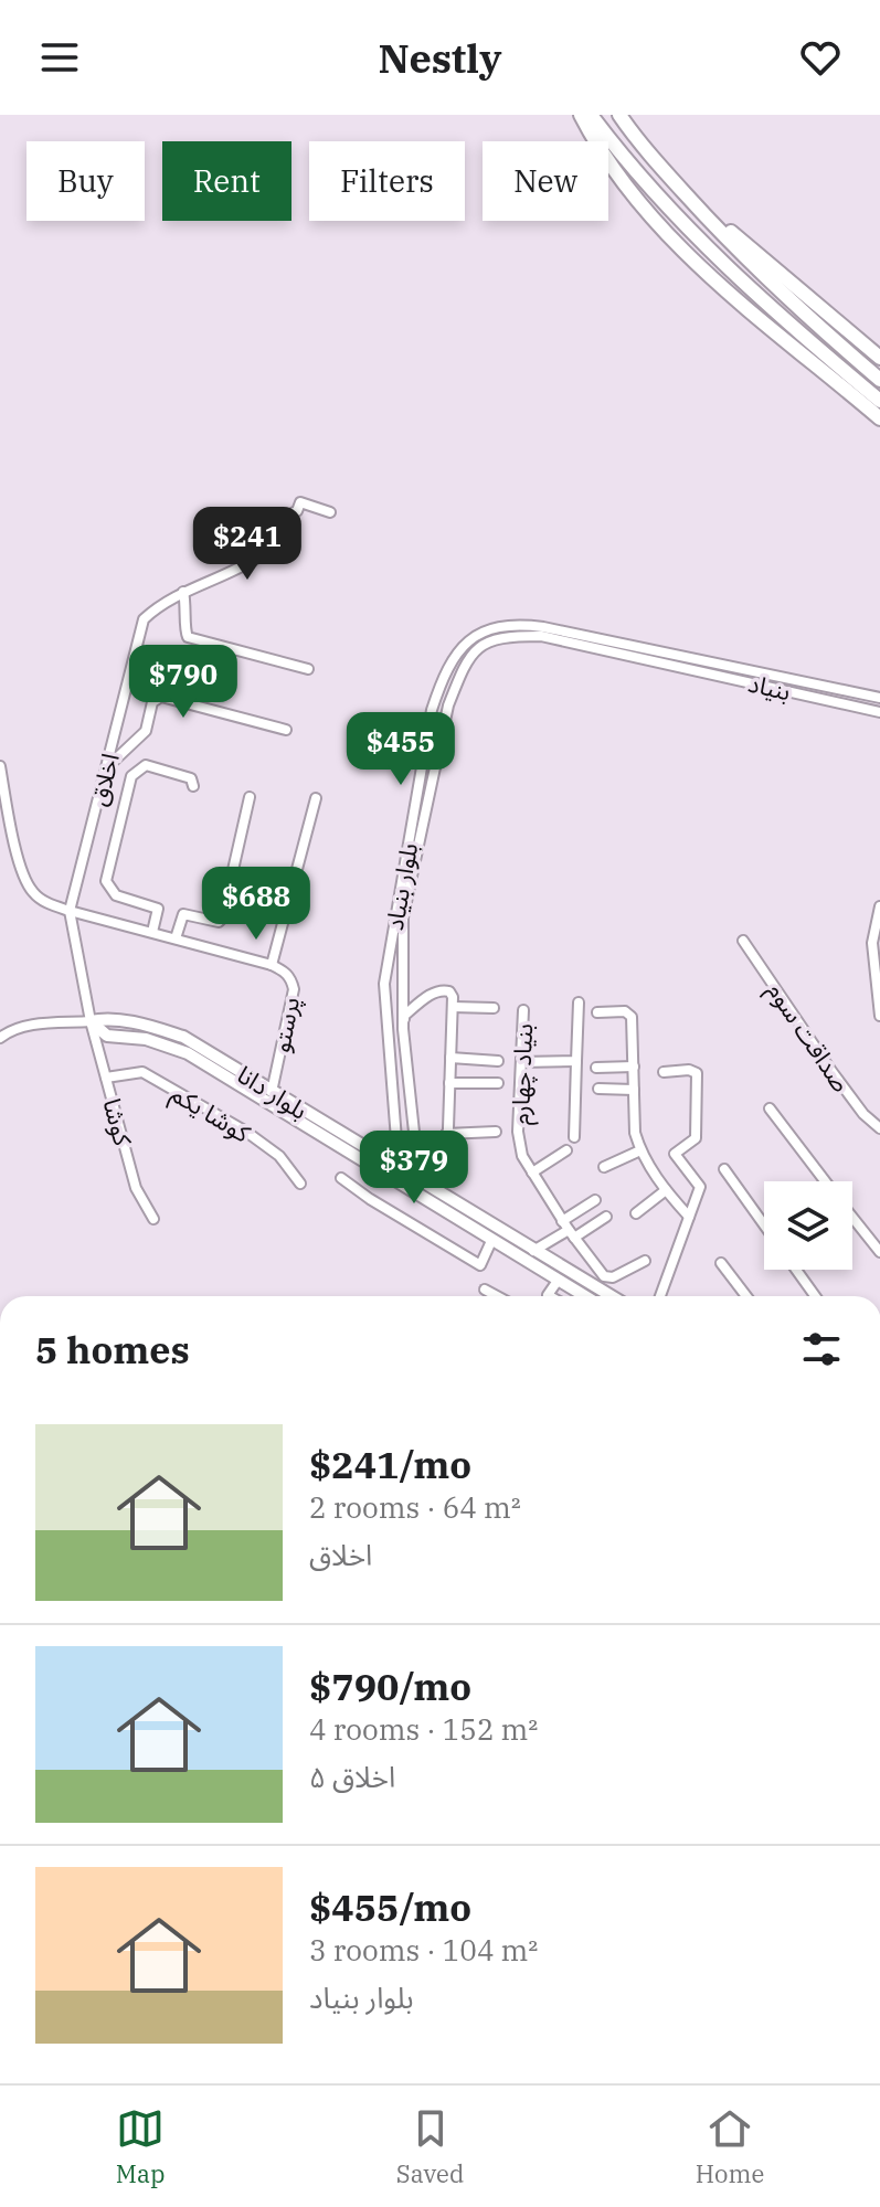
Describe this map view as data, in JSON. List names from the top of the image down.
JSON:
{
  "streets": {
    "street": [
      "بنیاد",
      "اخلاق",
      "بلوار بنیاد",
      "پرستو",
      "صداقت سوم",
      "بنیاد چهارم",
      "بلوار دانا",
      "کوشا یکم",
      "کوشا"
    ]
  },
  "crossings": [
    ["بنیاد", "بلوار بنیاد"],
    ["اخلاق", "پرستو"],
    ["بلوار بنیاد", "بلوار دانا"],
    ["پرستو", "بلوار دانا"],
    ["بلوار دانا", "کوشا"],
    ["کوشا یکم", "کوشا"]
  ],
  "page": {
    "header": "Nestly",
    "chip": [
      "Buy",
      "Rent",
      "Filters",
      "New"
    ],
    "price": [
      "$241",
      "$790",
      "$455",
      "$688",
      "$379"
    ],
    "heading": "5 homes",
    "list": [
      {
        "name": "$241/mo",
        "note": "2 rooms · 64 m² · اخلاق"
      },
      {
        "name": "$790/mo",
        "note": "4 rooms · 152 m² · اخلاق ۵"
      },
      {
        "name": "$455/mo",
        "note": "3 rooms · 104 m² · بلوار بنیاد"
      }
    ],
    "tabs": ["Map", "Saved", "Home"]
  }
}
